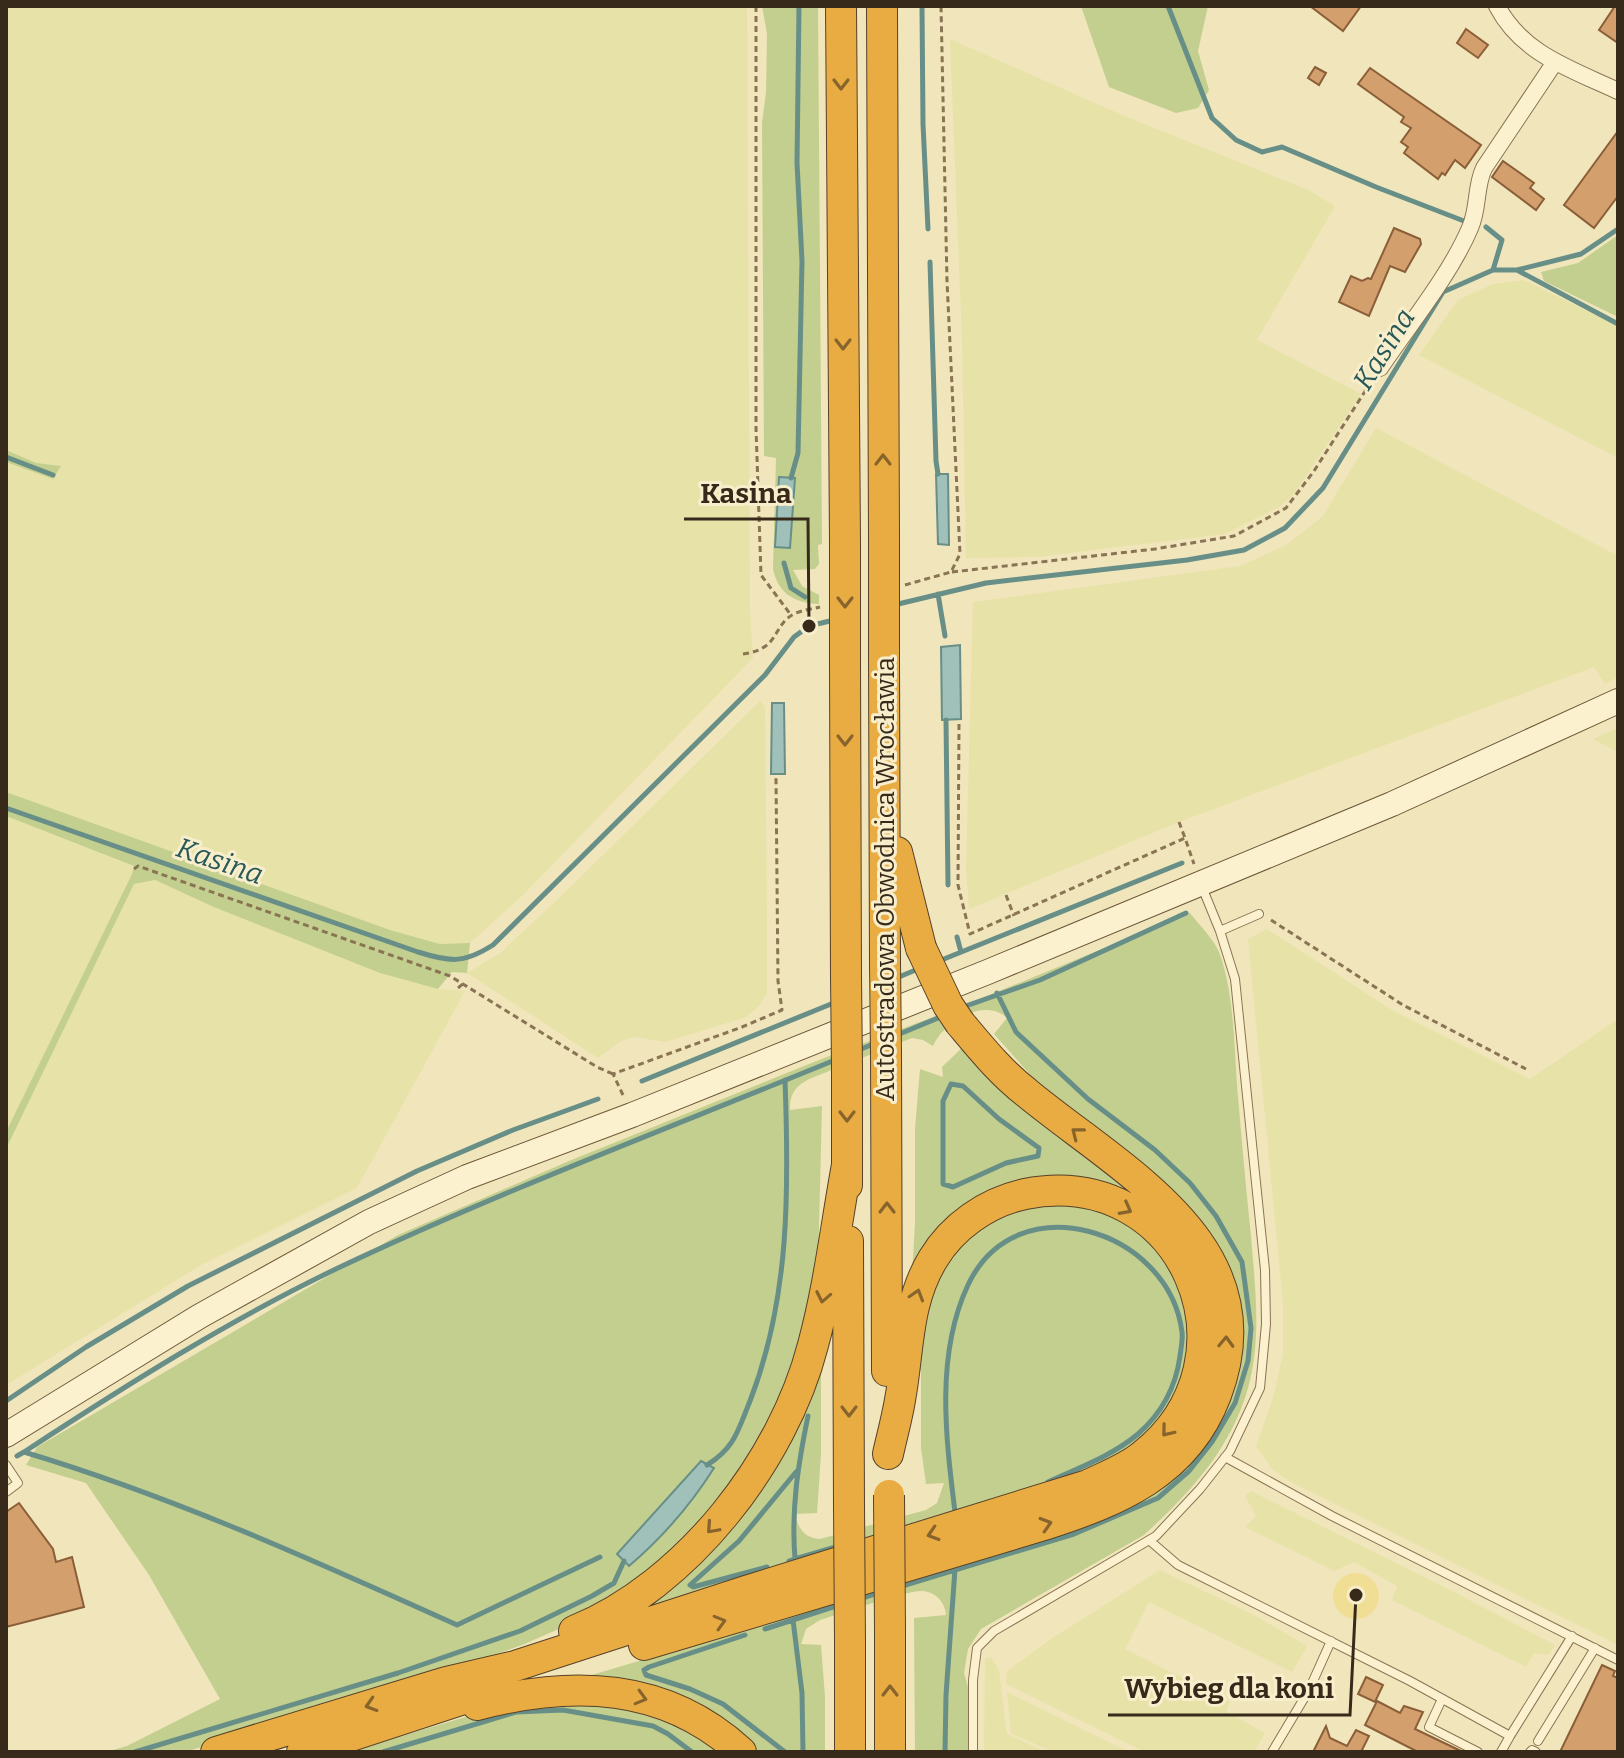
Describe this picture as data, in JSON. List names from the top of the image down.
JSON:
{
  "streets": {
    "highway": ["Autostradowa Obwodnica Wrocławia"]
  },
  "water": ["Kasina"],
  "places": ["Kasina", "Wybieg dla koni"]
}
